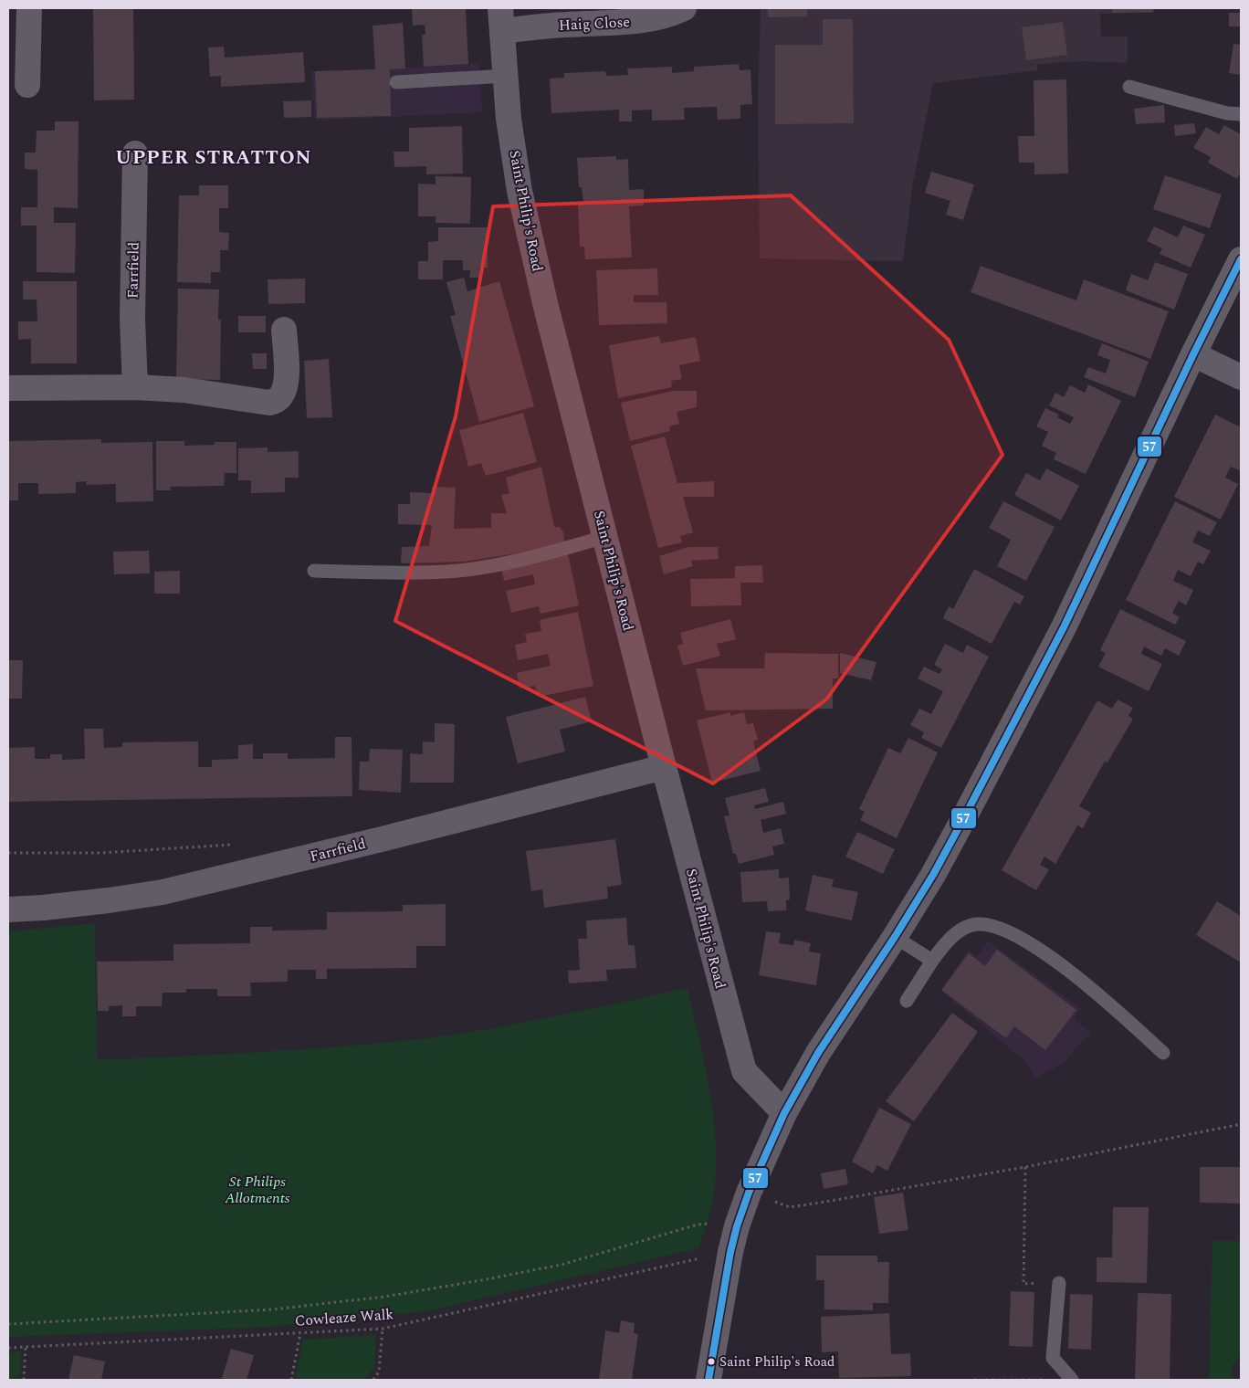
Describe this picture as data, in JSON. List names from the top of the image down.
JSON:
{
  "streets": {
    "street": ["Haig Close", "Saint Philip's Road", "Farrfield"],
    "path": ["Cowleaze Walk"]
  },
  "crossings": [
    ["Haig Close", "Saint Philip's Road"],
    ["Saint Philip's Road", "Farrfield"]
  ],
  "districts": ["UPPER STRATTON"],
  "parks": ["St Philips Allotments"],
  "places": ["Saint Philip's Road"],
  "lines": ["transit line 57"]
}
